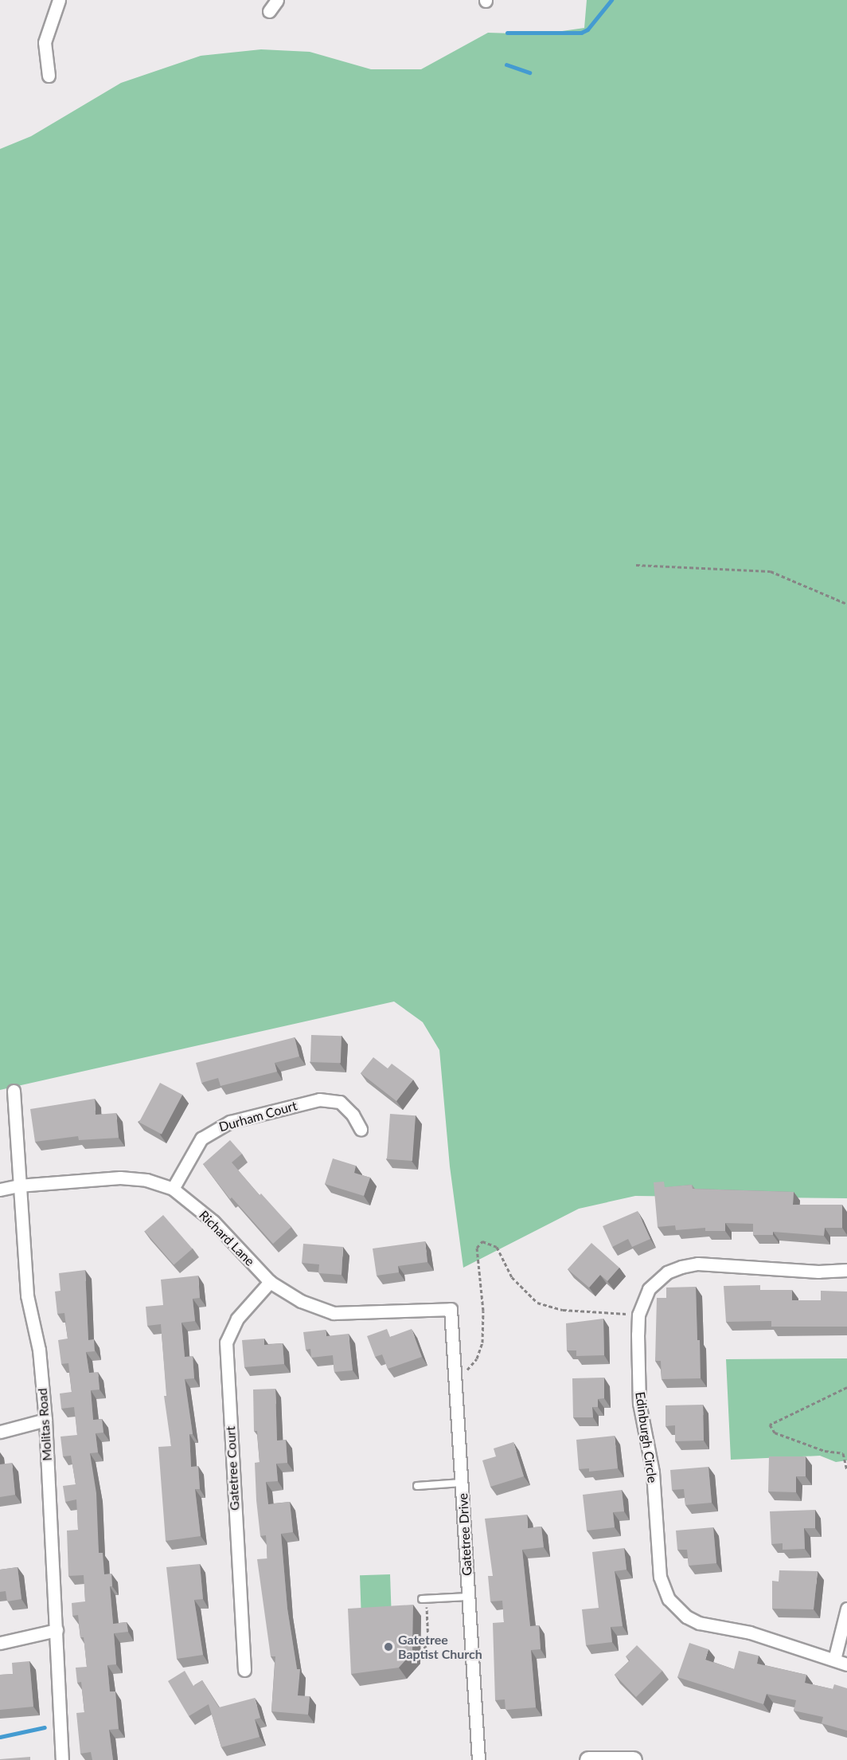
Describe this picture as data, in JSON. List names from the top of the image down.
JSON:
{
  "streets": {
    "street": [
      "Durham Court",
      "Richard Lane",
      "Molitas Road",
      "Edinburgh Circle",
      "Gatetree Court",
      "Gatetree Drive"
    ]
  },
  "crossings": [
    ["Durham Court", "Richard Lane"],
    ["Richard Lane", "Molitas Road"],
    ["Richard Lane", "Gatetree Court"],
    ["Richard Lane", "Gatetree Drive"]
  ],
  "places": ["Gatetree Baptist Church"]
}
